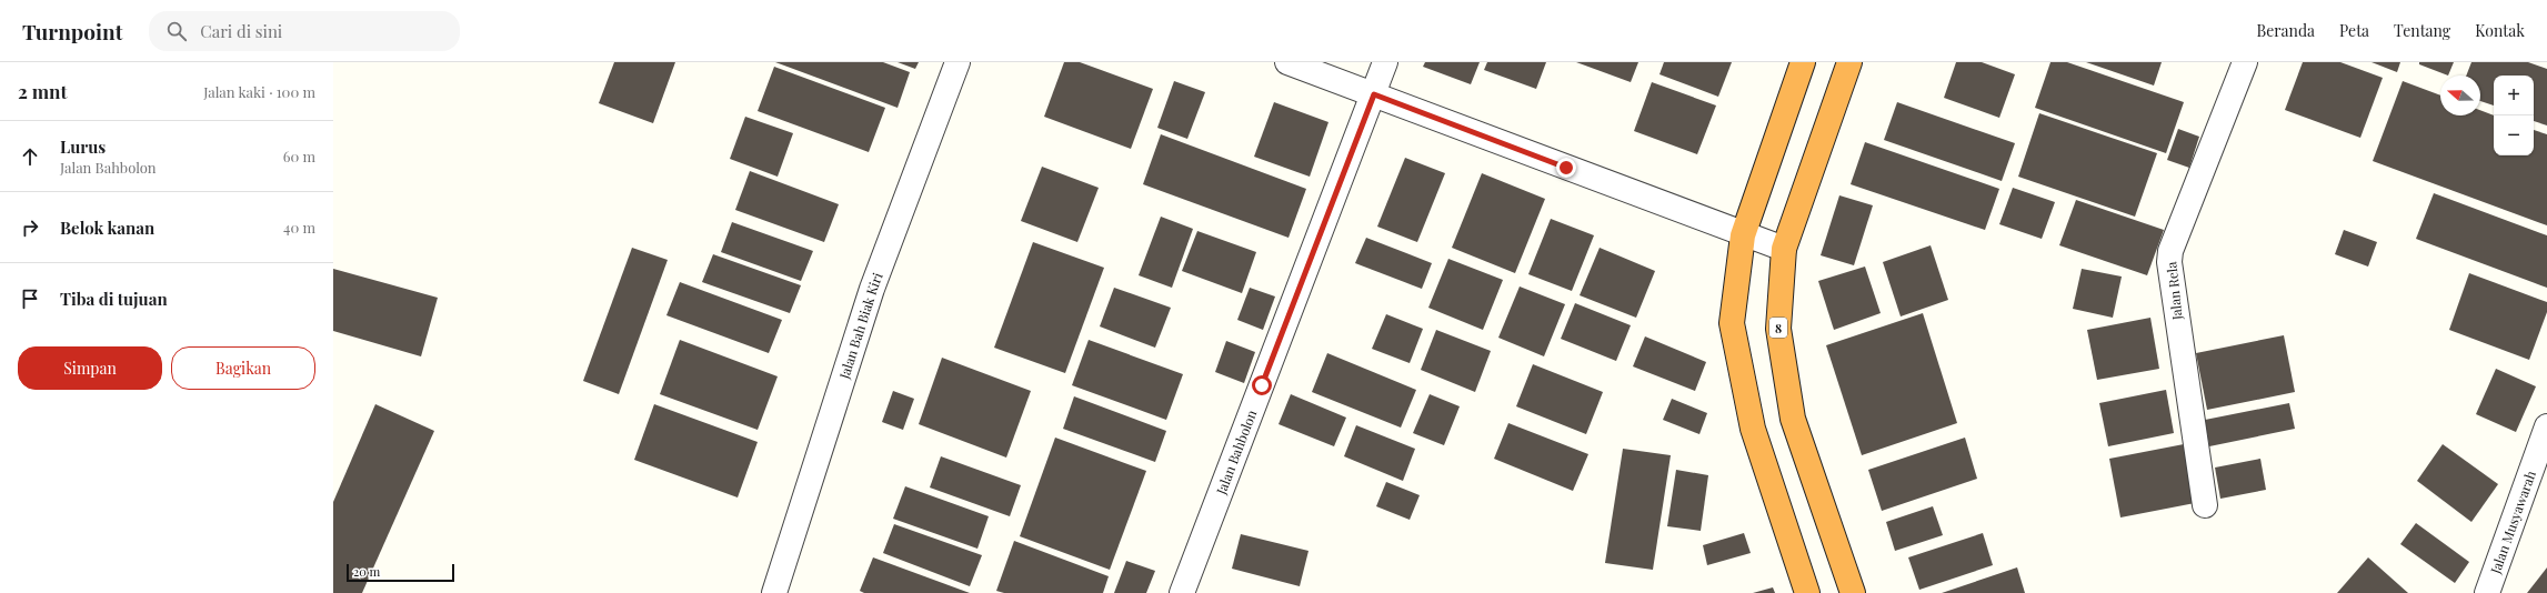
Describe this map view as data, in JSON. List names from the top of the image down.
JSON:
{
  "streets": {
    "highway": ["8"],
    "street": [
      "Jalan Rela",
      "Jalan Bah Biak Kiri",
      "Jalan Bahbolon",
      "Jalan Musyawarah"
    ]
  },
  "scale_bar": "20 m",
  "north": "left",
  "page": {
    "header": "Turnpoint",
    "search": "Cari di sini",
    "nav": [
      "Beranda",
      "Peta",
      "Tentang",
      "Kontak"
    ],
    "heading": ["2 mnt", "Jalan kaki · 100 m"],
    "map_buttons": ["+", "−"],
    "list": [
      ["Lurus", "Jalan Bahbolon", "60 m"],
      ["Belok kanan", "40 m"],
      "Tiba di tujuan"
    ],
    "buttons": ["Simpan", "Bagikan"],
    "scale": "20 m"
  }
}
